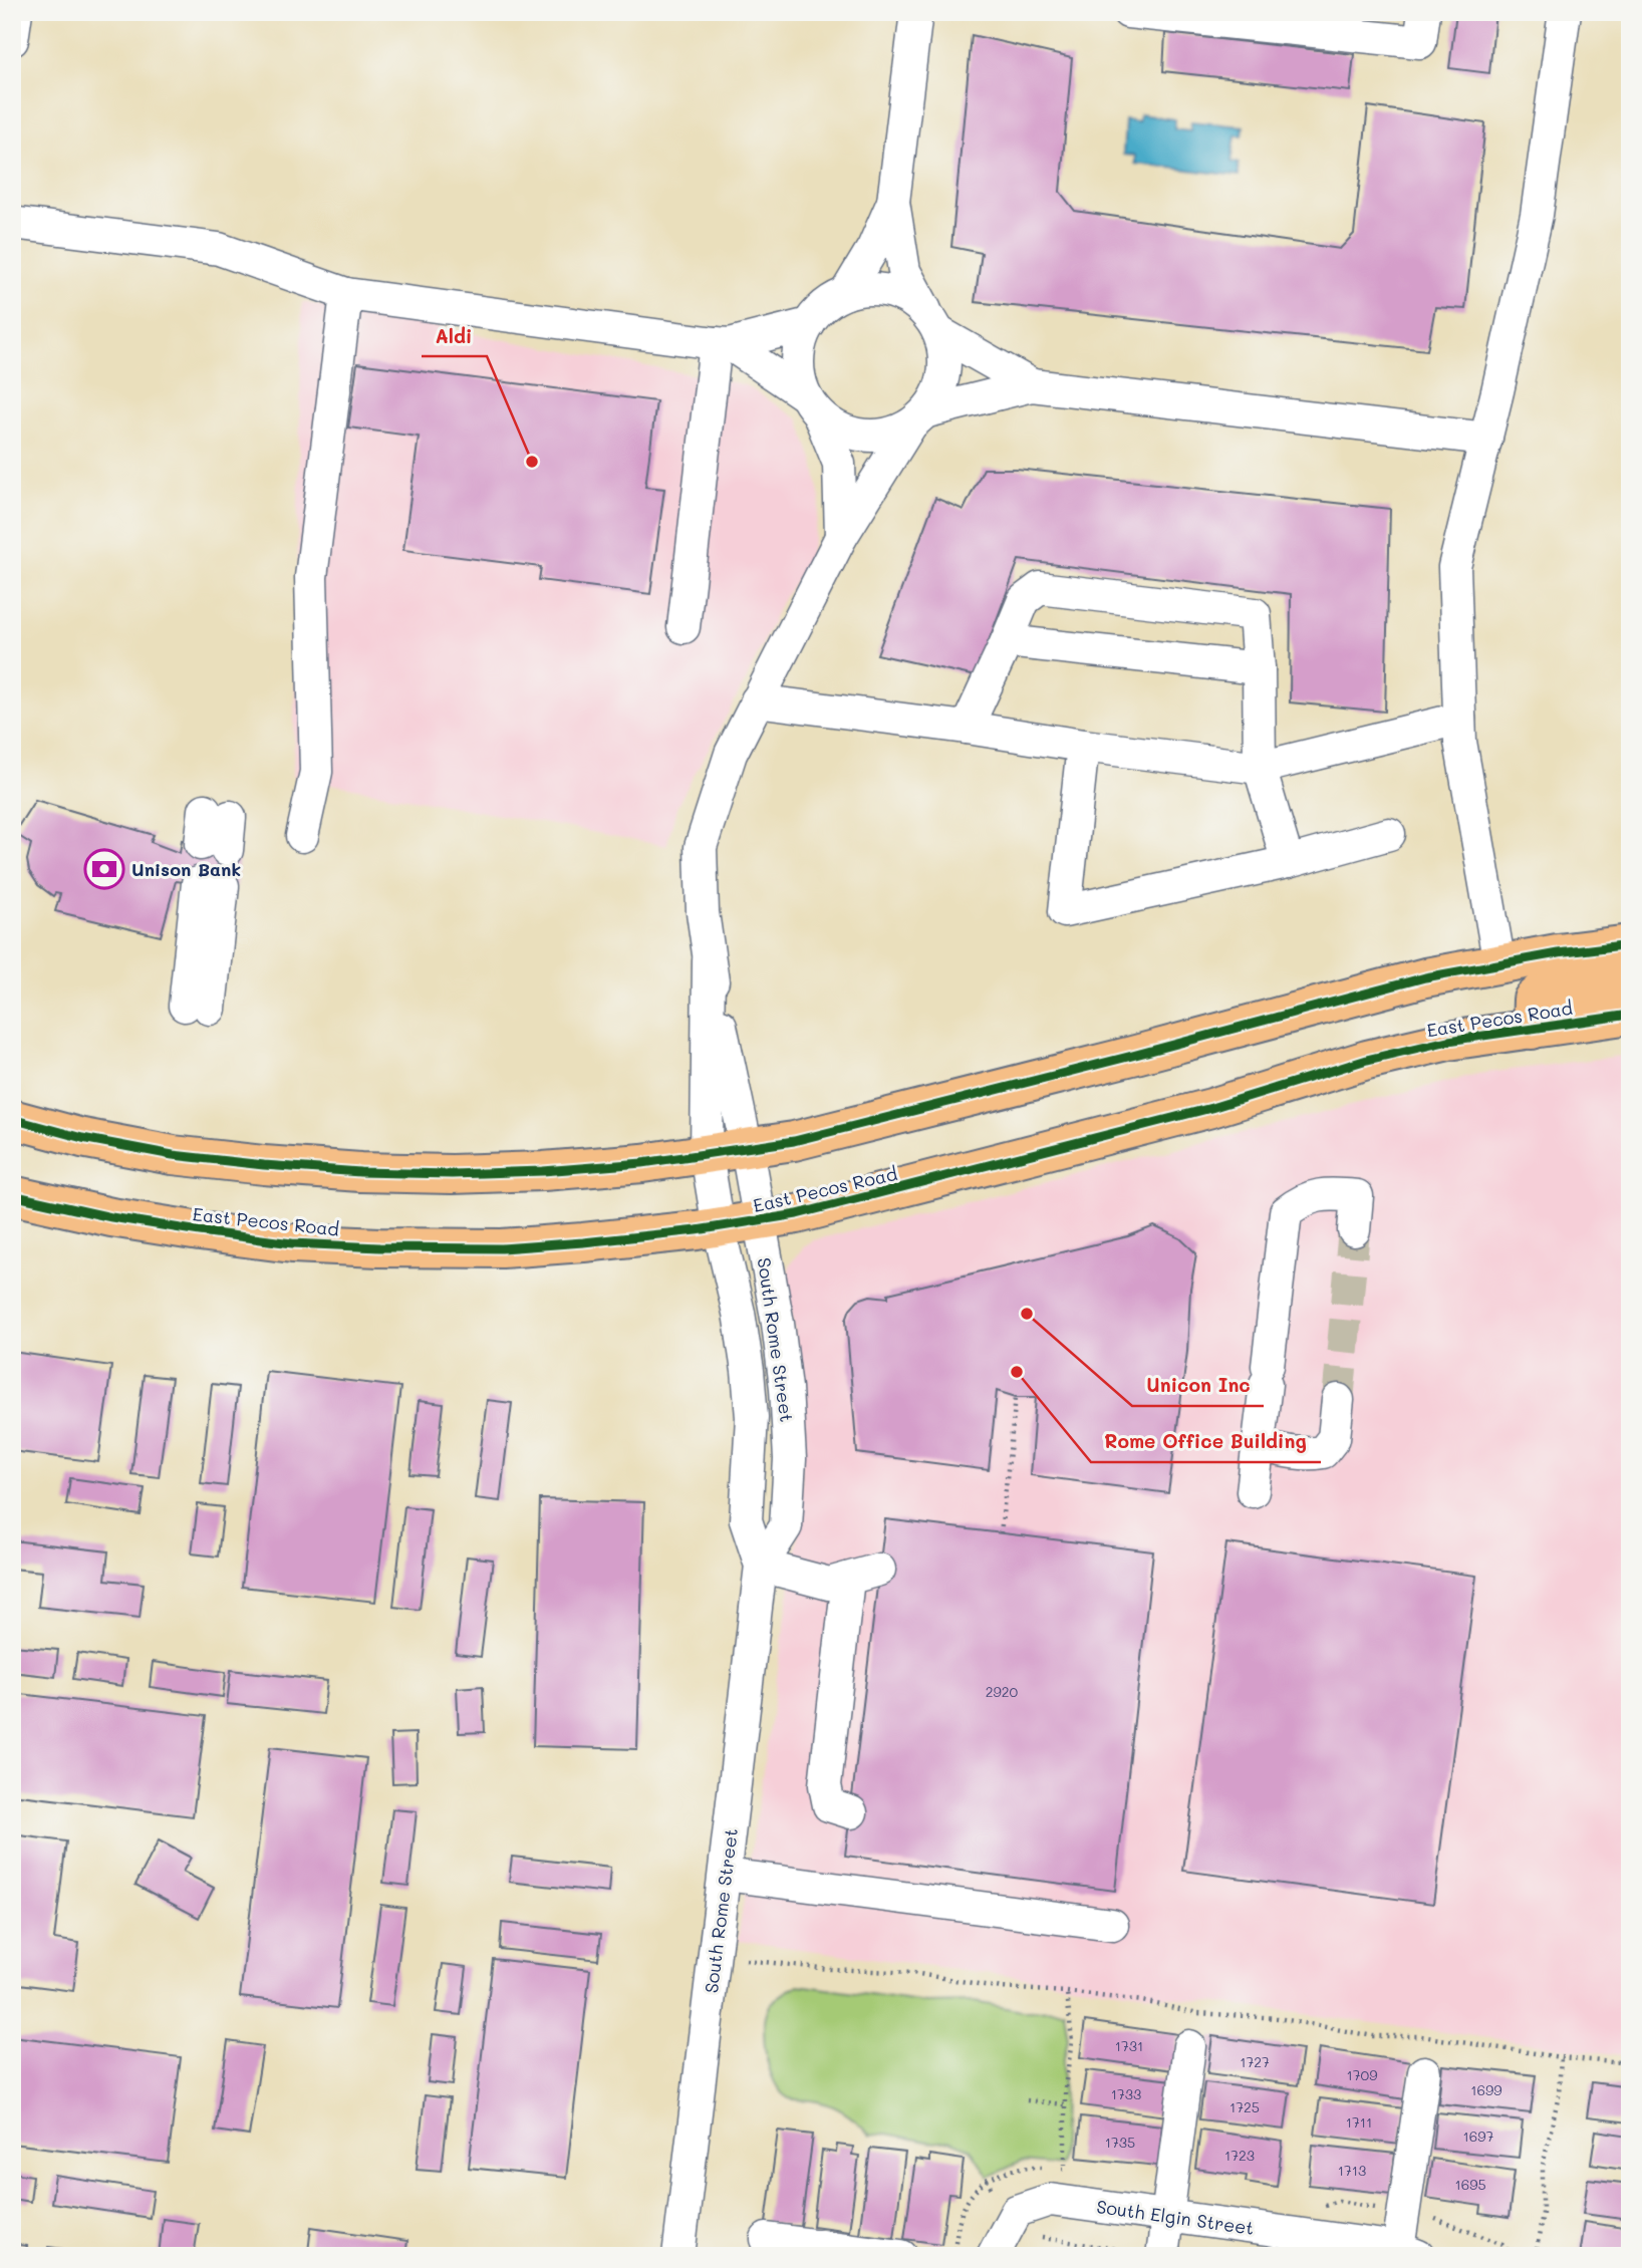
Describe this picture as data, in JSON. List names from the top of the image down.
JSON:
{
  "streets": {
    "main road": ["East Pecos Road"],
    "street": ["South Rome Street", "South Elgin Street"]
  },
  "crossings": [
    ["East Pecos Road", "South Rome Street"]
  ],
  "places": {
    "other": ["Aldi", "Unicon Inc", "Rome Office Building"],
    "bank": ["Unison Bank"]
  },
  "house_numbers": [
    "2920",
    "1731",
    "1727",
    "1709",
    "1699",
    "1733",
    "1725",
    "1711",
    "1697",
    "1735",
    "1723",
    "1713",
    "1695"
  ]
}
